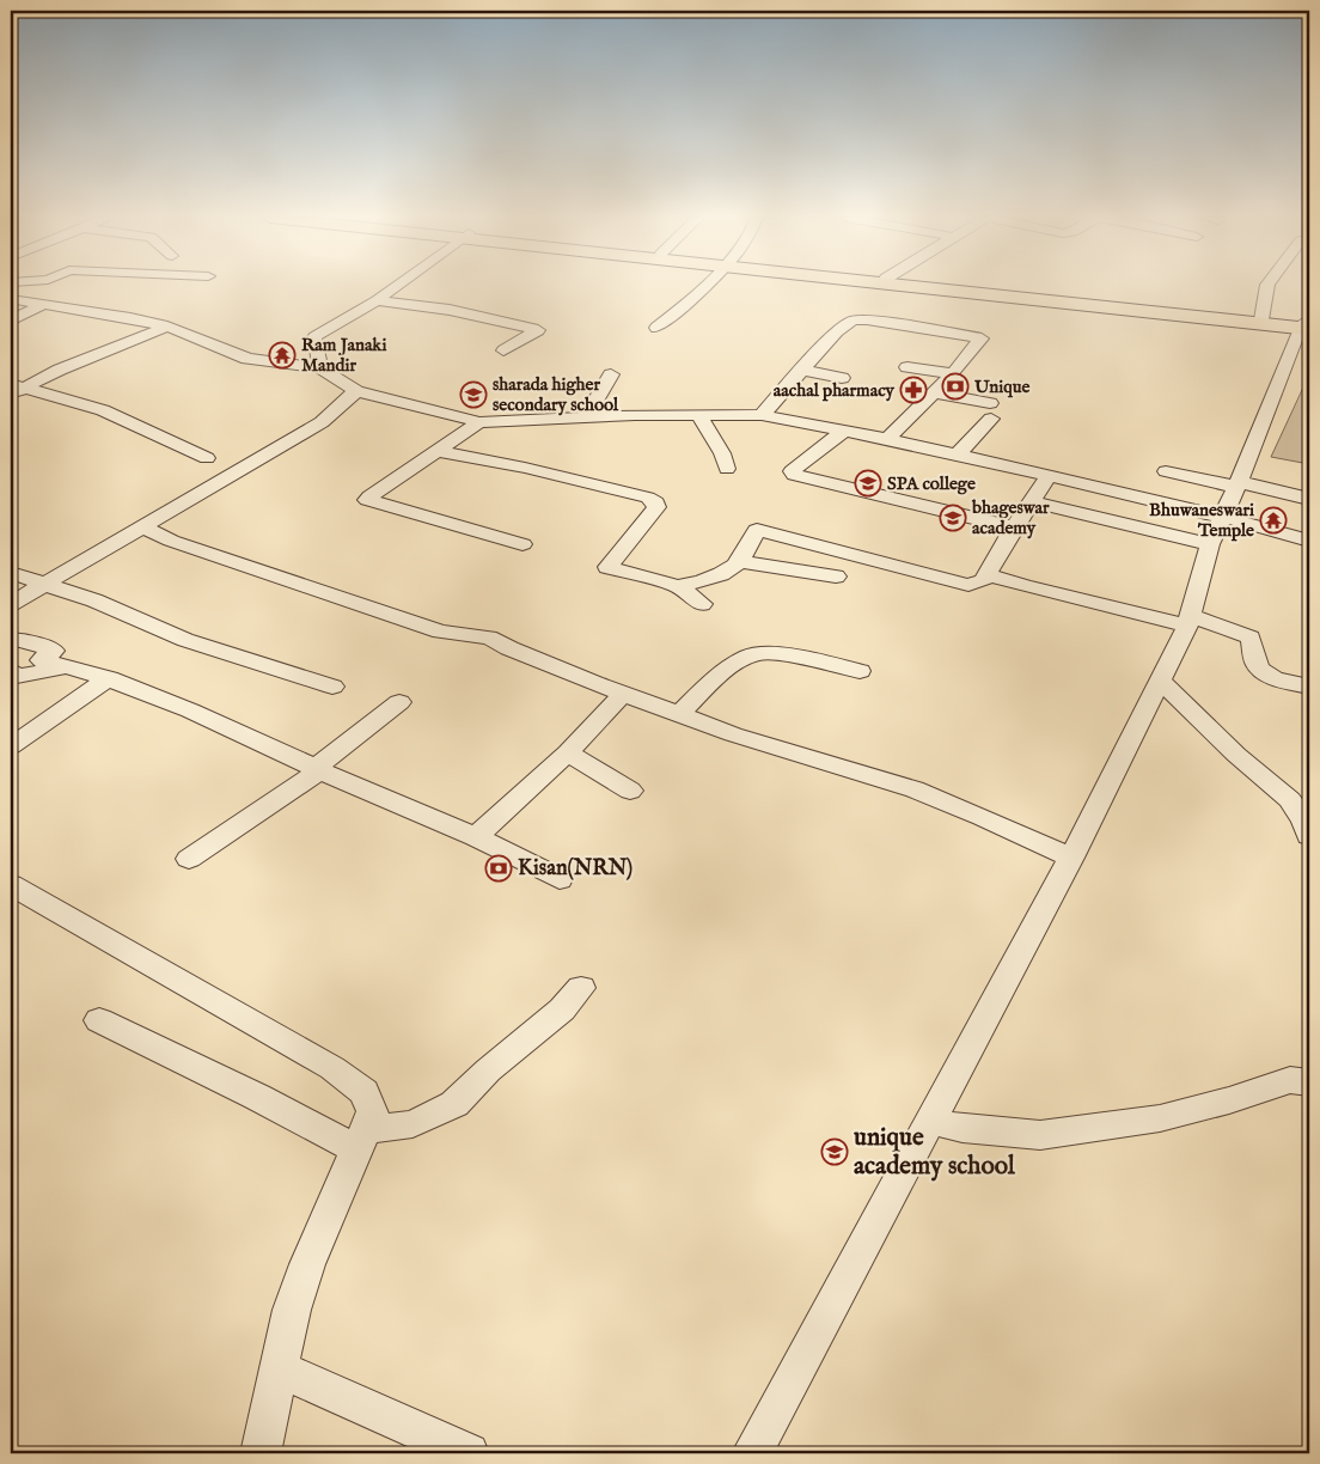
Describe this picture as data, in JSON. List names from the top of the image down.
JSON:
{
  "places": {
    "temple": ["Ram Janaki Mandir", "Bhuwaneswari Temple"],
    "bank": ["Unique", "Kisan(NRN)"],
    "pharmacy": ["aachal pharmacy"],
    "school or university": [
      "sharada higher secondary school",
      "SPA college",
      "bhageswar academy",
      "unique academy school"
    ]
  }
}
